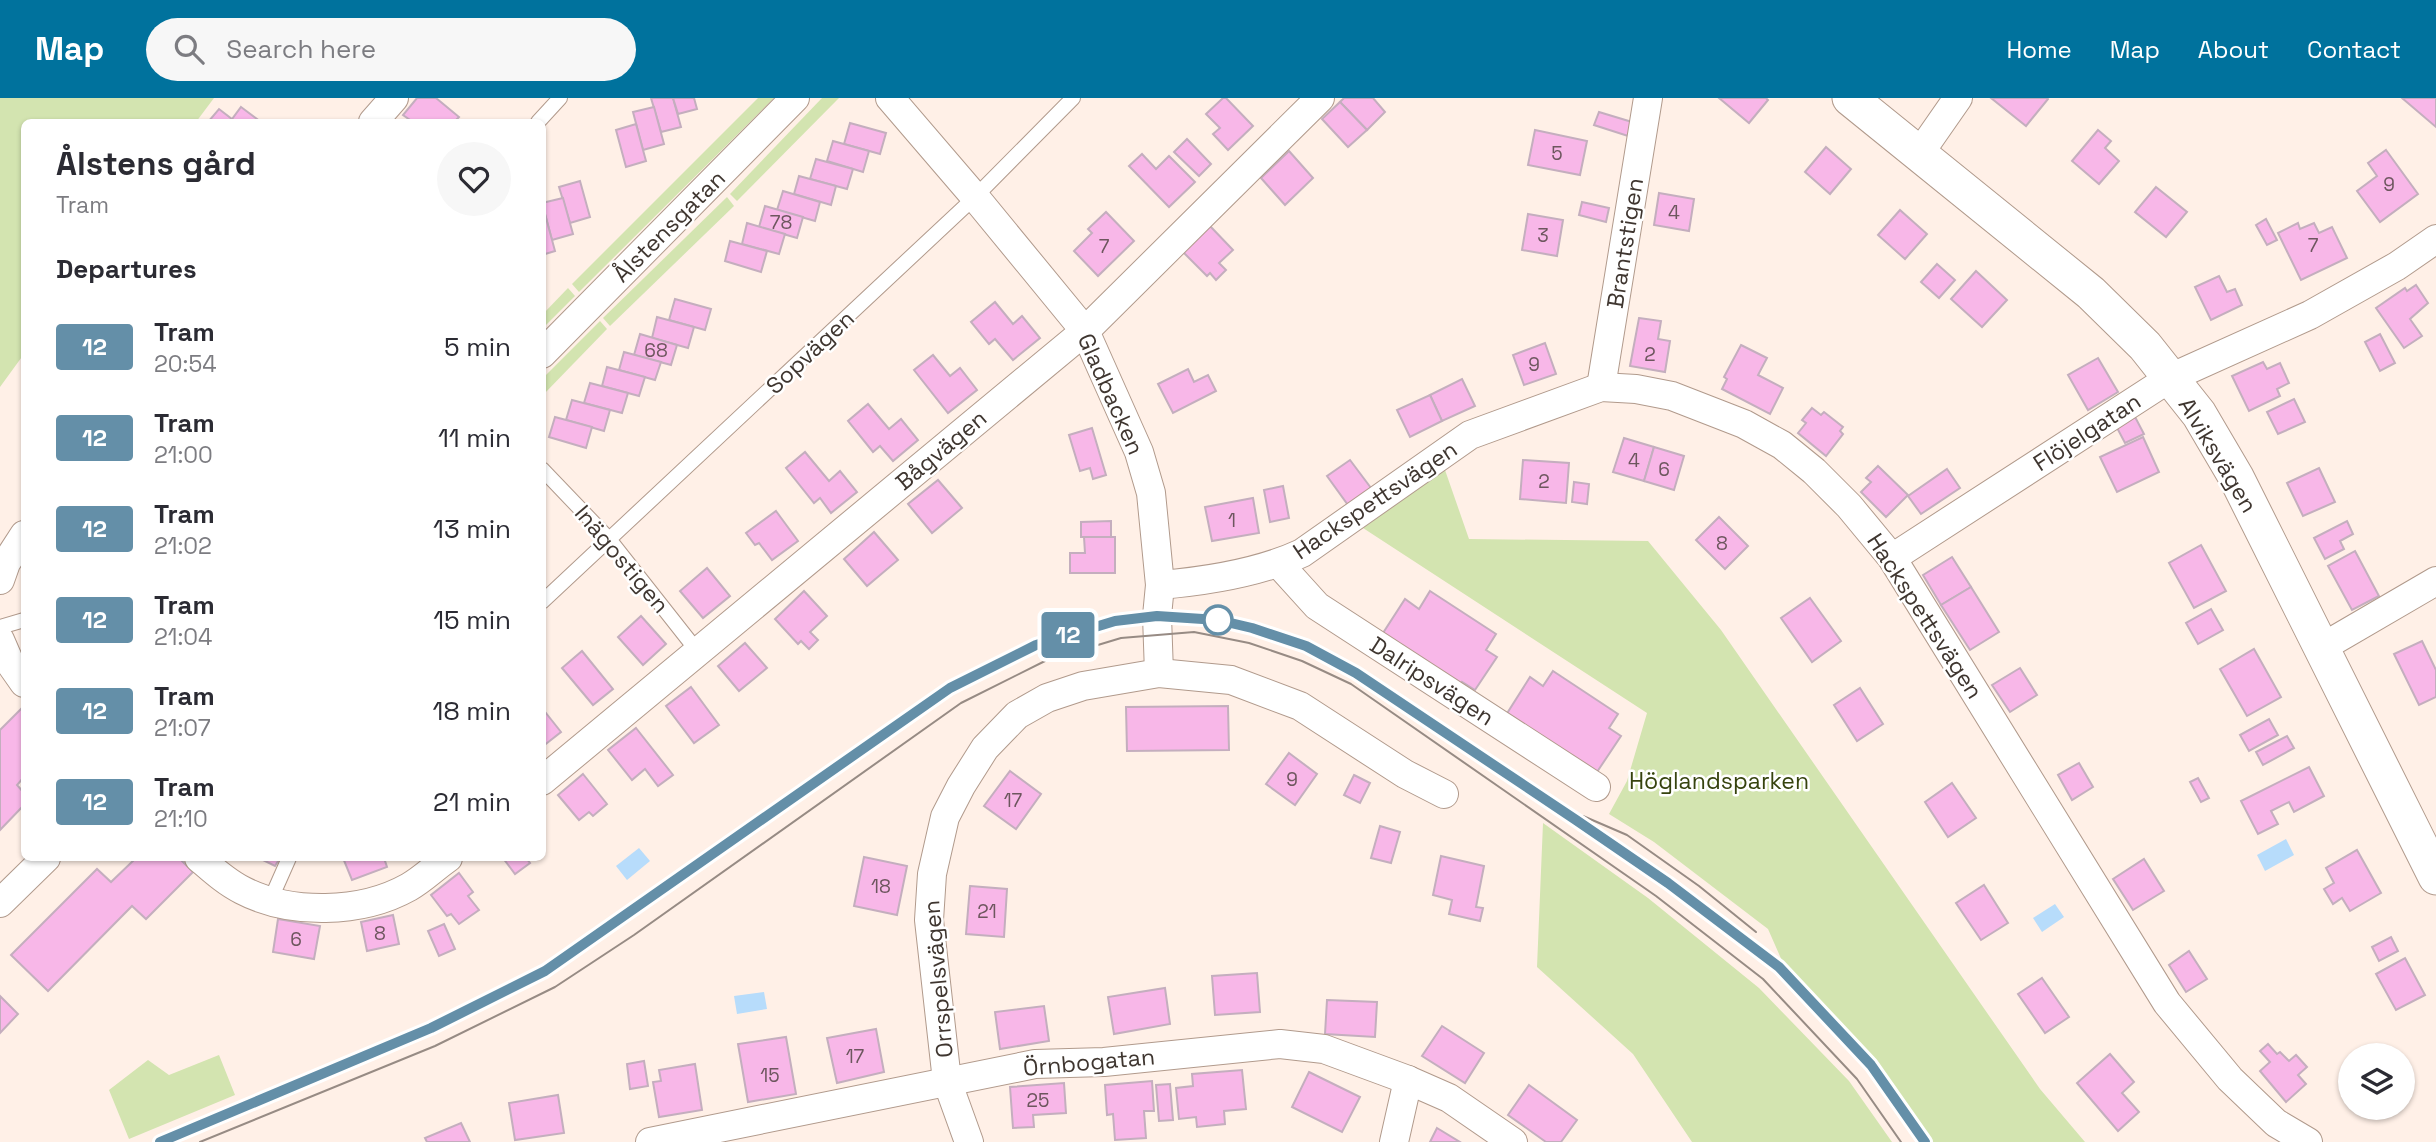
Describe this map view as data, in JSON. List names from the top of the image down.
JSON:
{
  "streets": {
    "street": [
      "Ålstensgatan",
      "Brantstigen",
      "Gladbacken",
      "Flöjelgatan",
      "Bågvägen",
      "Alviksvägen",
      "Hackspettsvägen",
      "Dalripsvägen",
      "Orrspelsvägen",
      "Örnbogatan"
    ],
    "lane": ["Sopvägen", "Inägostigen"]
  },
  "crossings": [
    ["Brantstigen", "Hackspettsvägen"],
    ["Sopvägen", "Gladbacken"],
    ["Sopvägen", "Inägostigen"],
    ["Gladbacken", "Bågvägen"],
    ["Gladbacken", "Hackspettsvägen"],
    ["Gladbacken", "Orrspelsvägen"],
    ["Flöjelgatan", "Alviksvägen"],
    ["Flöjelgatan", "Hackspettsvägen"],
    ["Bågvägen", "Inägostigen"],
    ["Hackspettsvägen", "Dalripsvägen"],
    ["Orrspelsvägen", "Örnbogatan"]
  ],
  "parks": ["Höglandsparken"],
  "lines": ["tram line 12"],
  "house_numbers": [
    "5",
    "9",
    "4",
    "78",
    "3",
    "7",
    "7",
    "68",
    "2",
    "9",
    "4",
    "6",
    "2",
    "1",
    "8",
    "9",
    "17",
    "18",
    "21",
    "8",
    "6",
    "17",
    "15",
    "25"
  ],
  "page": {
    "header": "Map",
    "search": "Search here",
    "nav": [
      "Home",
      "Map",
      "About",
      "Contact"
    ],
    "on_map": "12",
    "heading": [
      ["Ålstens gård", "Tram"],
      "Departures"
    ],
    "list": [
      {
        "mark": "12",
        "name": "Tram",
        "note": "20:54",
        "value": "5 min"
      },
      {
        "mark": "12",
        "name": "Tram",
        "note": "21:00",
        "value": "11 min"
      },
      {
        "mark": "12",
        "name": "Tram",
        "note": "21:02",
        "value": "13 min"
      },
      {
        "mark": "12",
        "name": "Tram",
        "note": "21:04",
        "value": "15 min"
      },
      {
        "mark": "12",
        "name": "Tram",
        "note": "21:07",
        "value": "18 min"
      },
      {
        "mark": "12",
        "name": "Tram",
        "note": "21:10",
        "value": "21 min"
      }
    ]
  }
}
